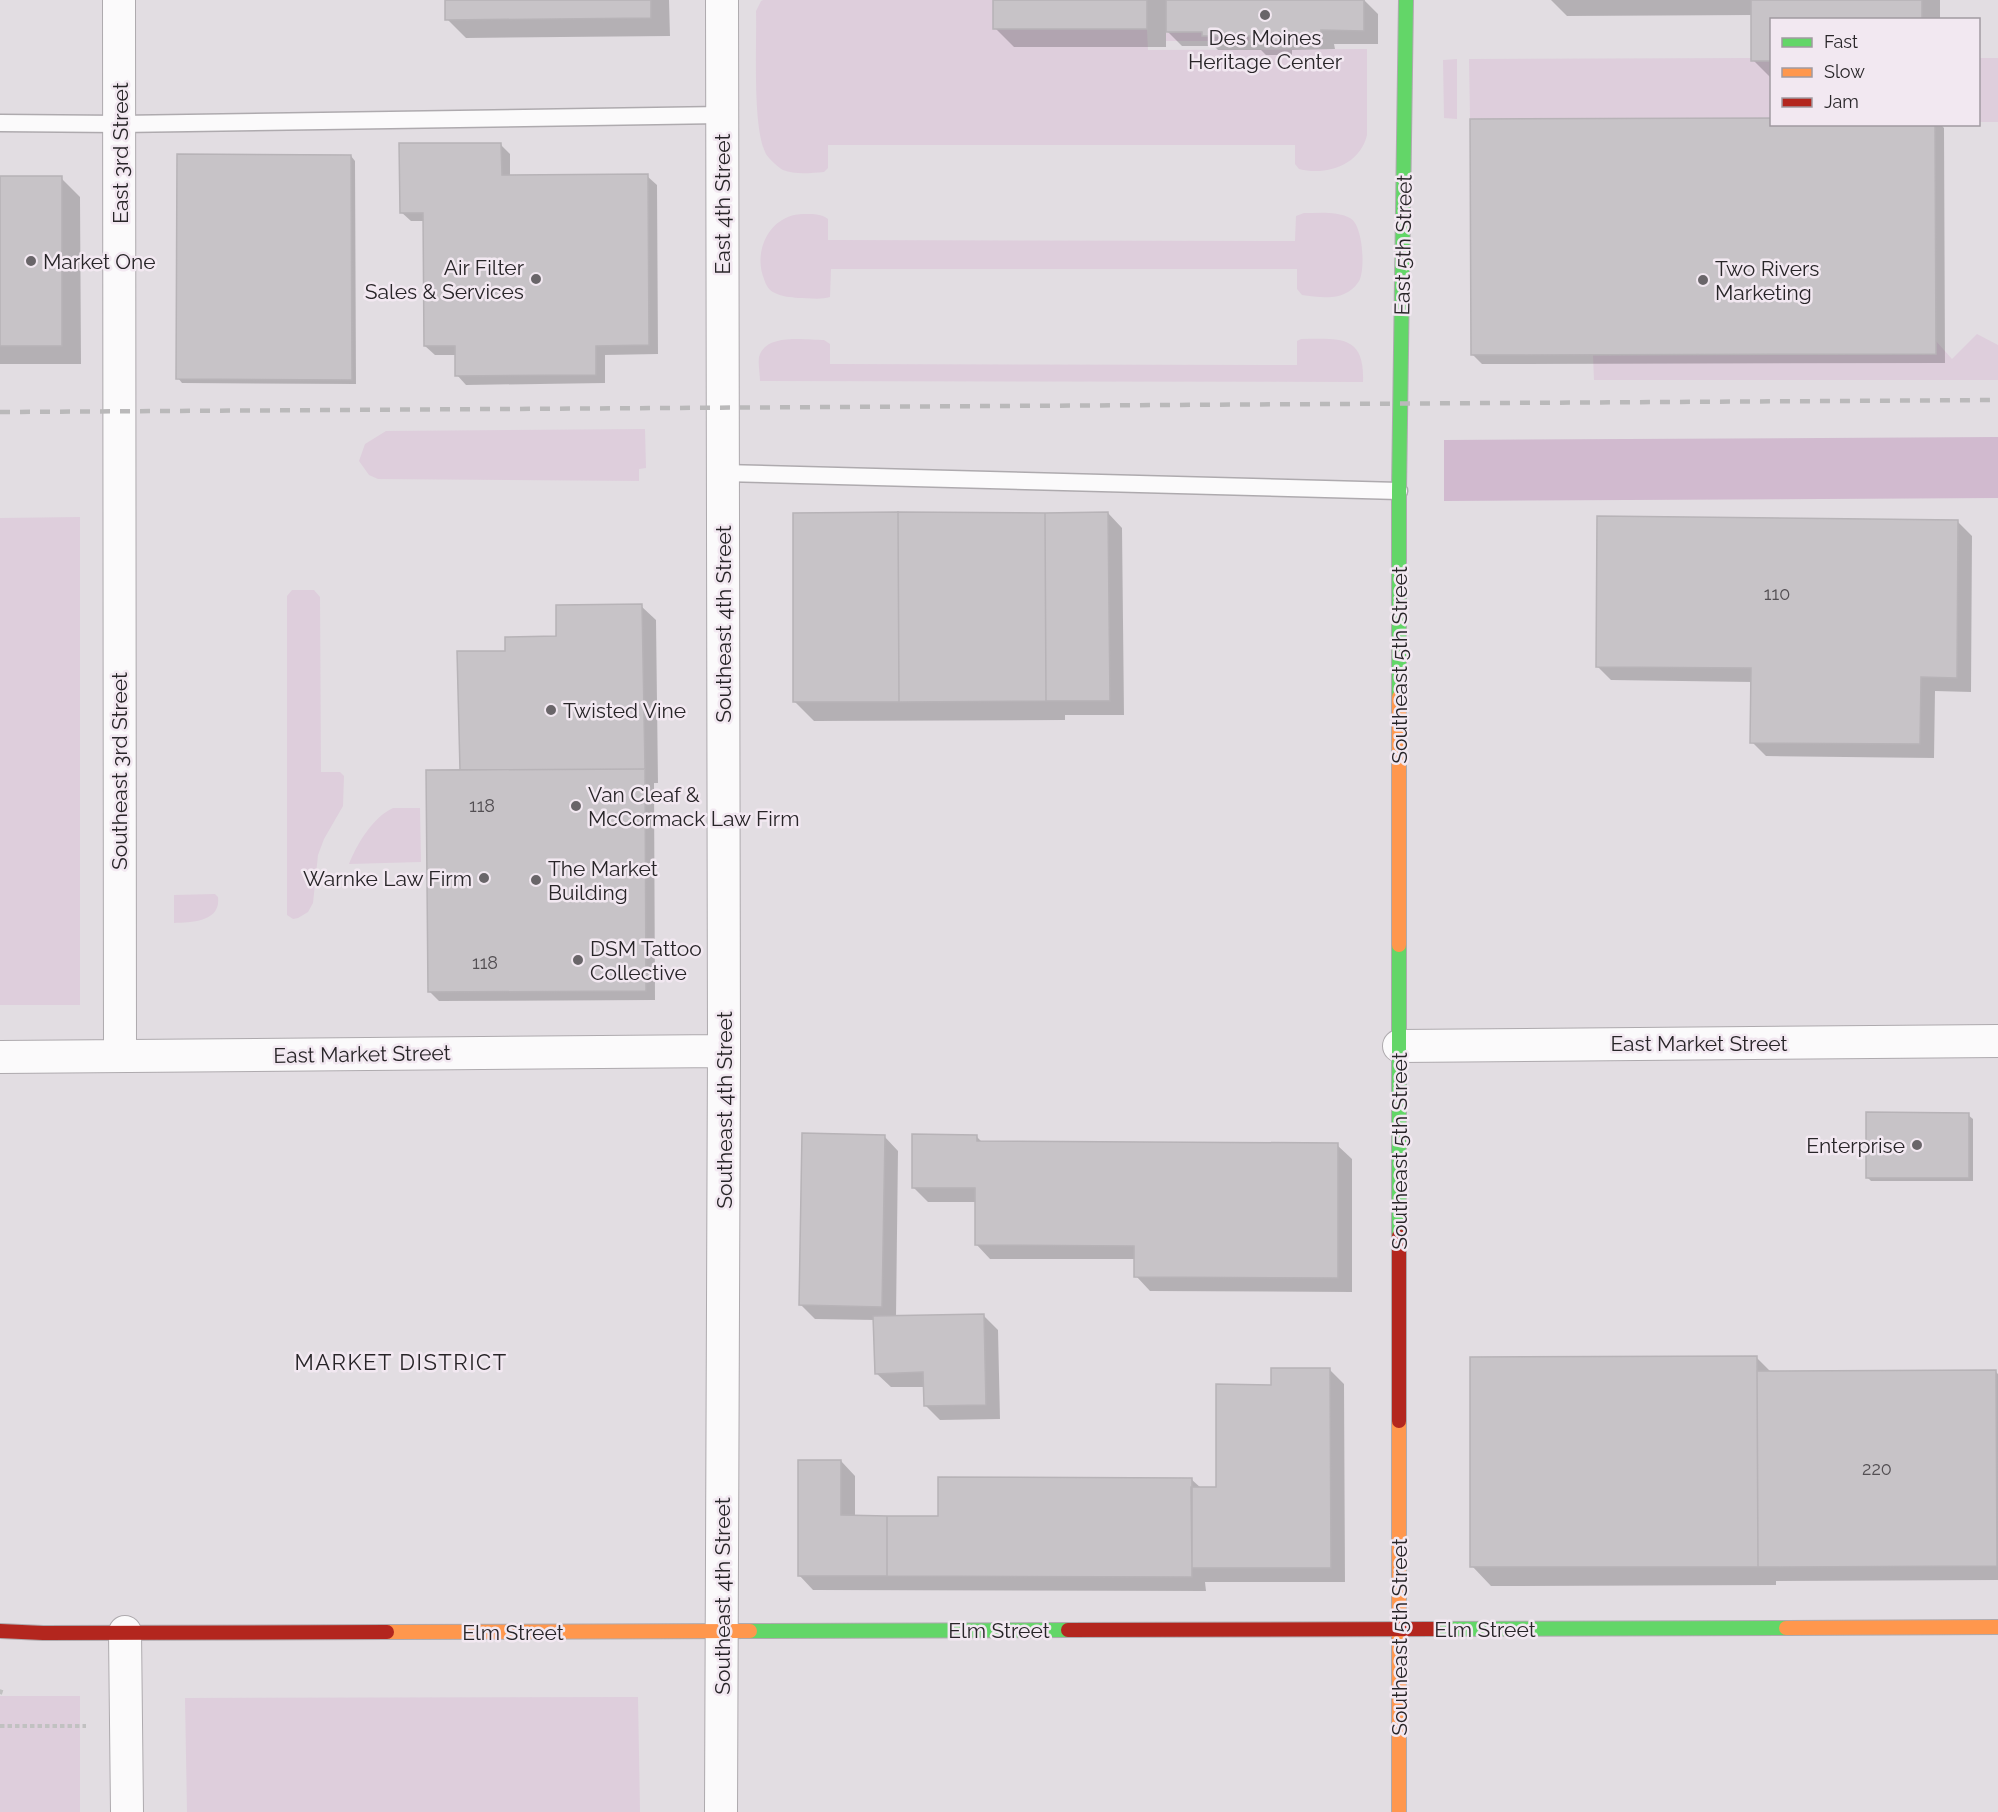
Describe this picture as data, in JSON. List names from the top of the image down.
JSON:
{
  "streets": {
    "street": [
      "East 3rd Street",
      "East 4th Street",
      "East 5th Street",
      "Southeast 4th Street",
      "Southeast 5th Street",
      "Southeast 3rd Street",
      "East Market Street",
      "Elm Street"
    ]
  },
  "crossings": [
    ["East 3rd Street", "Southeast 3rd Street"],
    ["East 4th Street", "Southeast 4th Street"],
    ["East 5th Street", "Southeast 5th Street"],
    ["Southeast 4th Street", "East Market Street"],
    ["Southeast 4th Street", "Elm Street"],
    ["Southeast 5th Street", "East Market Street"],
    ["Southeast 5th Street", "Elm Street"],
    ["Southeast 3rd Street", "East Market Street"]
  ],
  "districts": ["MARKET DISTRICT"],
  "places": [
    "Des Moines Heritage Center",
    "Market One",
    "Air Filter Sales & Services",
    "Two Rivers Marketing",
    "Twisted Vine",
    "Van Cleaf & McCormack Law Firm",
    "Warnke Law Firm",
    "The Market Building",
    "DSM Tattoo Collective",
    "Enterprise"
  ],
  "house_numbers": [
    "110",
    "118",
    "118",
    "220"
  ],
  "legend": ["Fast", "Slow", "Jam"]
}
